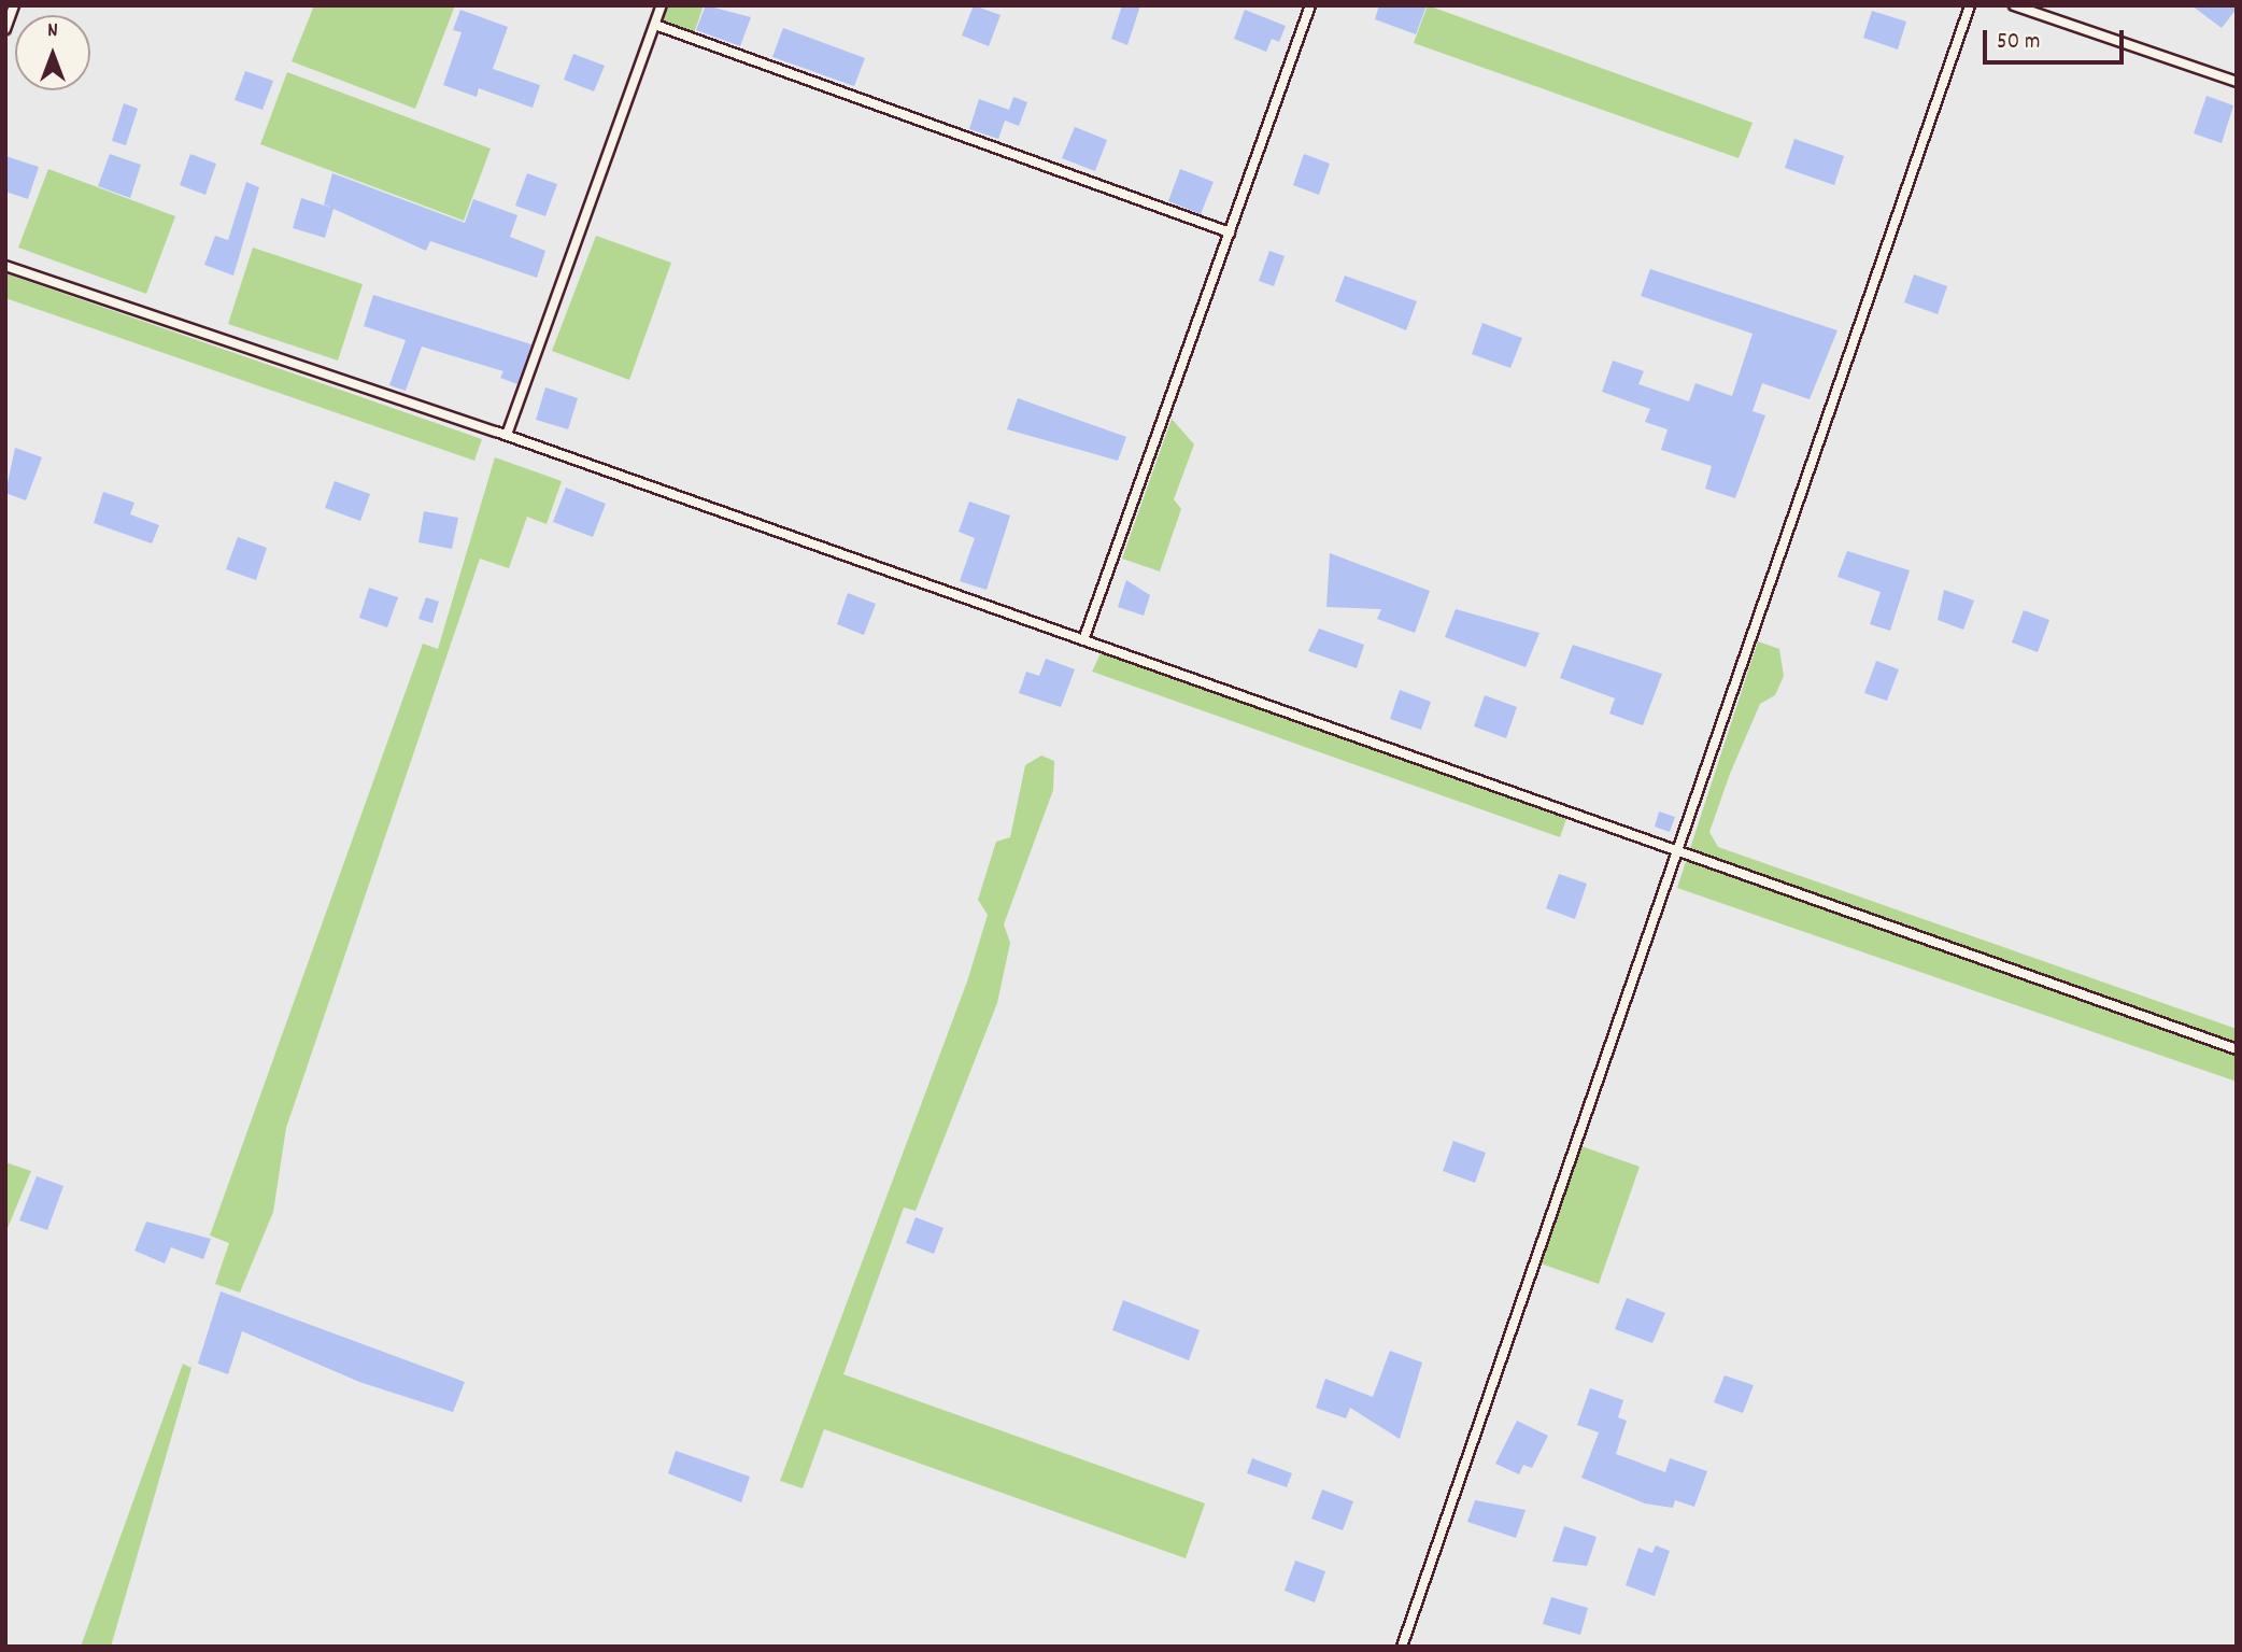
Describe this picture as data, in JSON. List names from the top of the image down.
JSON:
{
  "scale_bar": "50 m",
  "north": "top"
}
